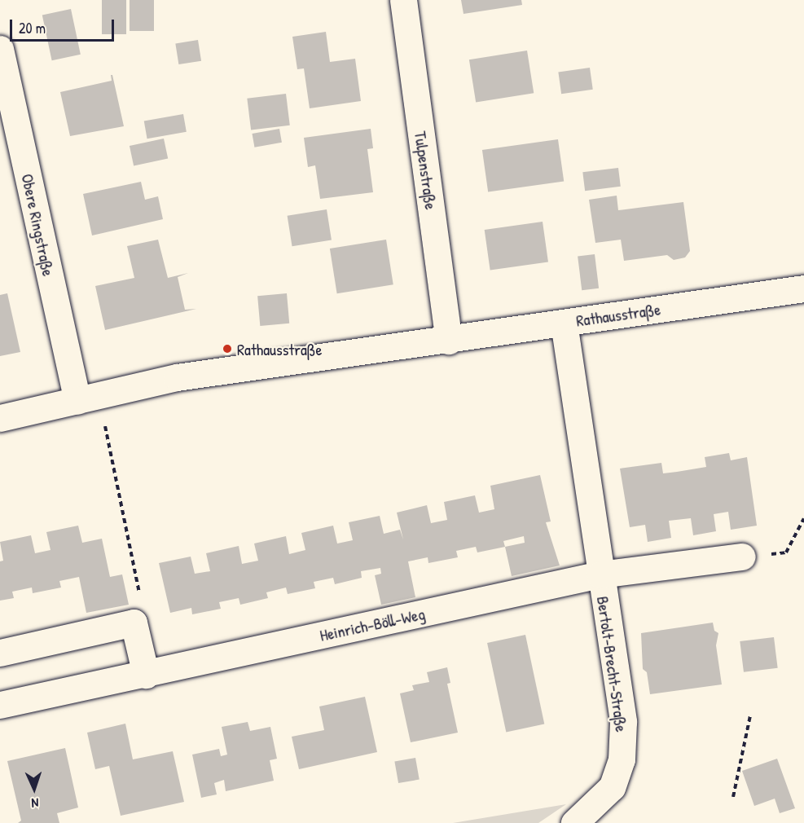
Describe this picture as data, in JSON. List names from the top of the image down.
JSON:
{
  "streets": {
    "street": [
      "Tulpenstraße",
      "Obere Ringstraße",
      "Rathausstraße",
      "Heinrich-Böll-Weg",
      "Bertolt-Brecht-Straße"
    ]
  },
  "crossings": [
    ["Tulpenstraße", "Rathausstraße"],
    ["Obere Ringstraße", "Rathausstraße"],
    ["Rathausstraße", "Bertolt-Brecht-Straße"],
    ["Heinrich-Böll-Weg", "Bertolt-Brecht-Straße"]
  ],
  "places": ["Rathausstraße"],
  "scale_bar": "20 m",
  "north": "bottom"
}
